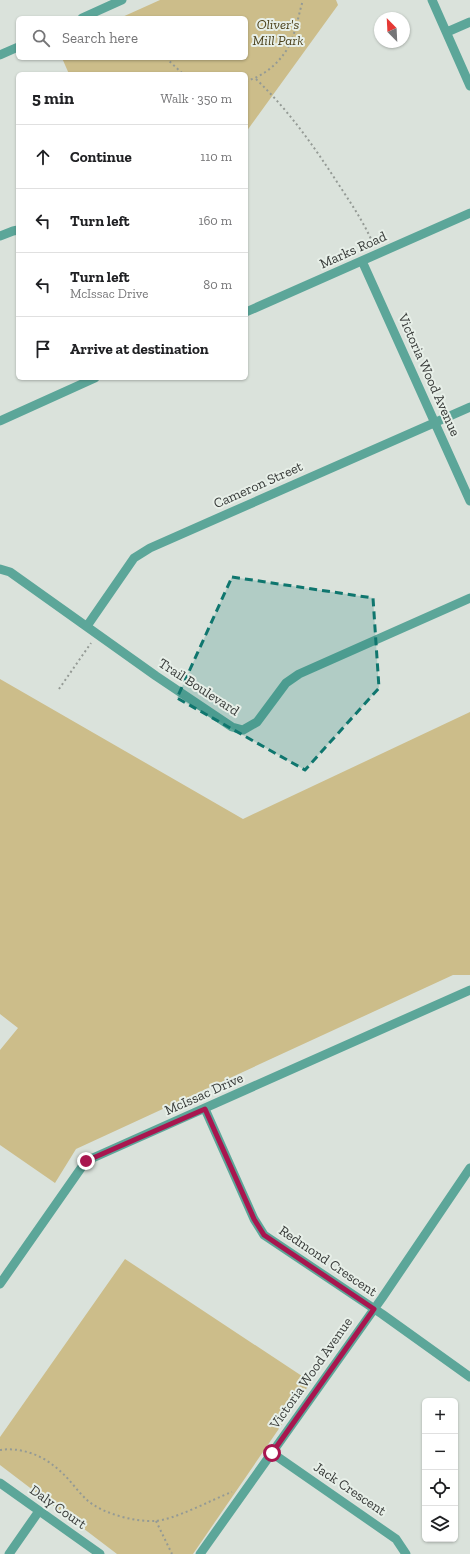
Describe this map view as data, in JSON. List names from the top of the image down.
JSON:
{
  "streets": {
    "street": [
      "Marks Road",
      "Victoria Wood Avenue",
      "Cameron Street",
      "Trail Boulevard",
      "McIssac Drive",
      "Redmond Crescent",
      "Jack Crescent",
      "Daly Court"
    ]
  },
  "crossings": [
    ["Marks Road", "Victoria Wood Avenue"],
    ["Victoria Wood Avenue", "Cameron Street"],
    ["Victoria Wood Avenue", "Redmond Crescent"],
    ["Victoria Wood Avenue", "Jack Crescent"],
    ["Cameron Street", "Trail Boulevard"],
    ["McIssac Drive", "Redmond Crescent"]
  ],
  "parks": ["Oliver's Mill Park"],
  "north": "top left",
  "page": {
    "search": "Search here",
    "heading": ["5 min", "Walk · 350 m"],
    "list": [
      ["Continue", "110 m"],
      ["Turn left", "160 m"],
      ["Turn left", "McIssac Drive", "80 m"],
      "Arrive at destination"
    ],
    "map_buttons": ["+", "−"]
  }
}
